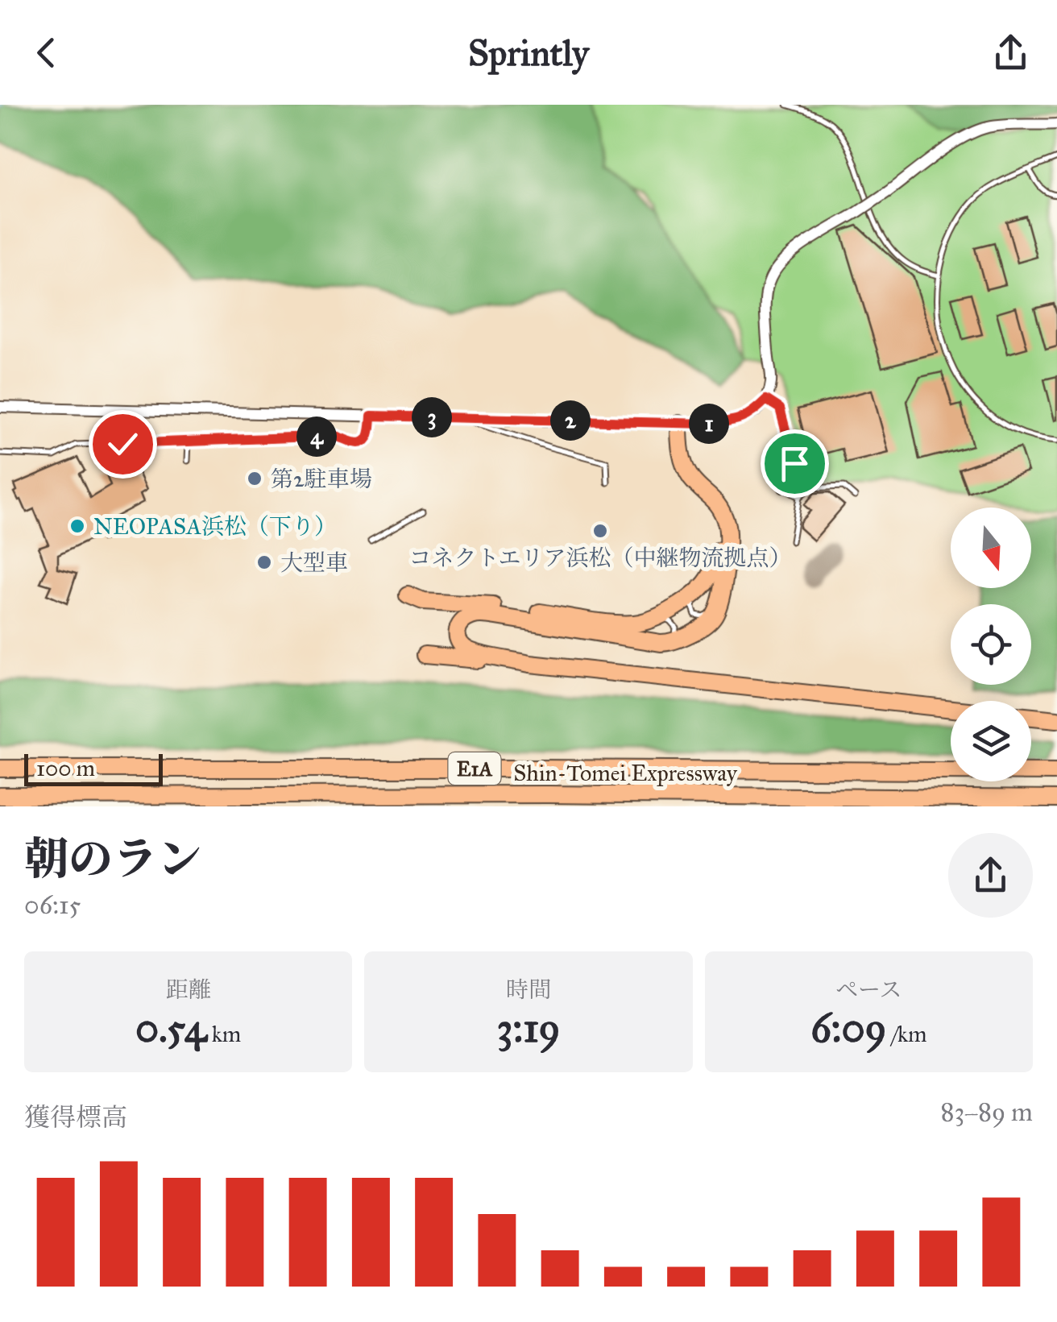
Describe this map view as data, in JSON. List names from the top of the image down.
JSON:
{
  "streets": {
    "highway": ["E1A", "Shin-Tomei Expressway"]
  },
  "places": [
    "第2駐車場",
    "NEOPASA浜松（下り）",
    "コネクトエリア浜松（中継物流拠点）",
    "大型車"
  ],
  "scale_bar": "100 m",
  "north": "bottom",
  "page": {
    "header": "Sprintly",
    "pins": [
      "3",
      "2",
      "1",
      "4"
    ],
    "scale": "100 m",
    "heading": ["朝のラン", "06:15"],
    "stats": [
      ["距離", "0.54 km"],
      ["時間", "3:19"],
      ["ペース", "6:09 /km"]
    ],
    "chart": ["獲得標高", "83–89 m"]
  }
}
